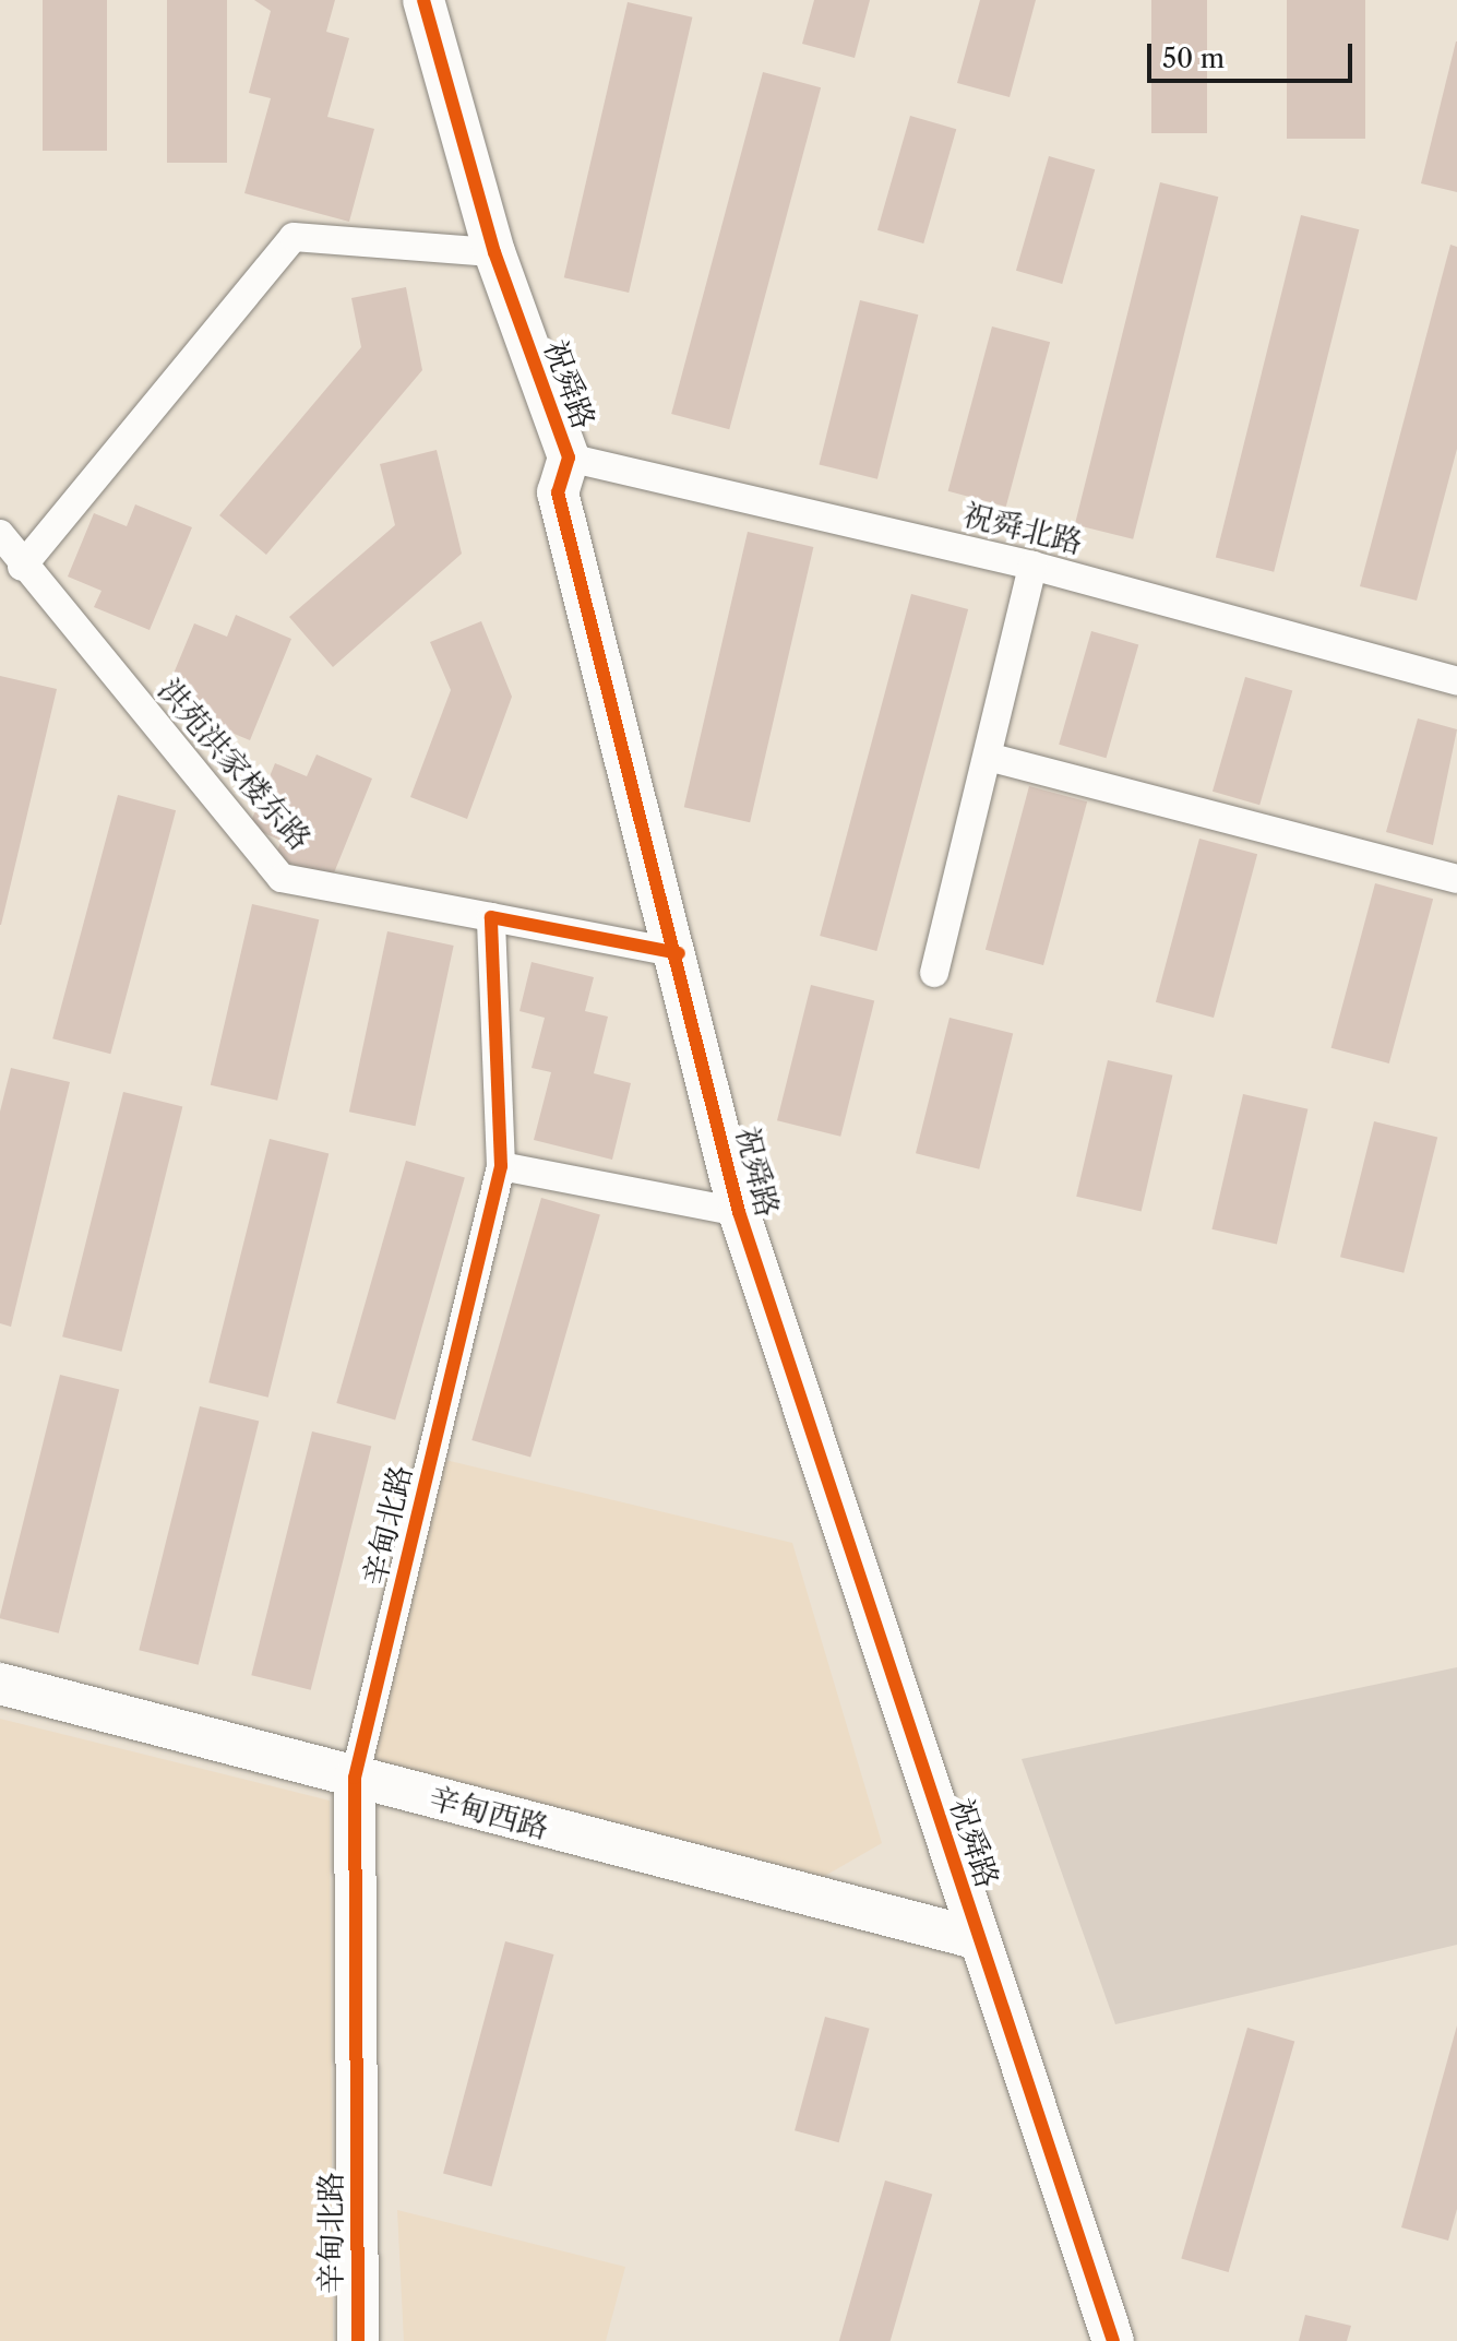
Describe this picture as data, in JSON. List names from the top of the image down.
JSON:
{
  "streets": {
    "main road": ["祝舜路", "辛甸北路", "辛甸西路"],
    "street": ["祝舜北路", "洪苑洪家楼东路"]
  },
  "crossings": [
    ["祝舜路", "祝舜北路"],
    ["祝舜路", "辛甸西路"],
    ["洪苑洪家楼东路", "辛甸北路"],
    ["辛甸北路", "辛甸西路"]
  ],
  "scale_bar": "50 m"
}
